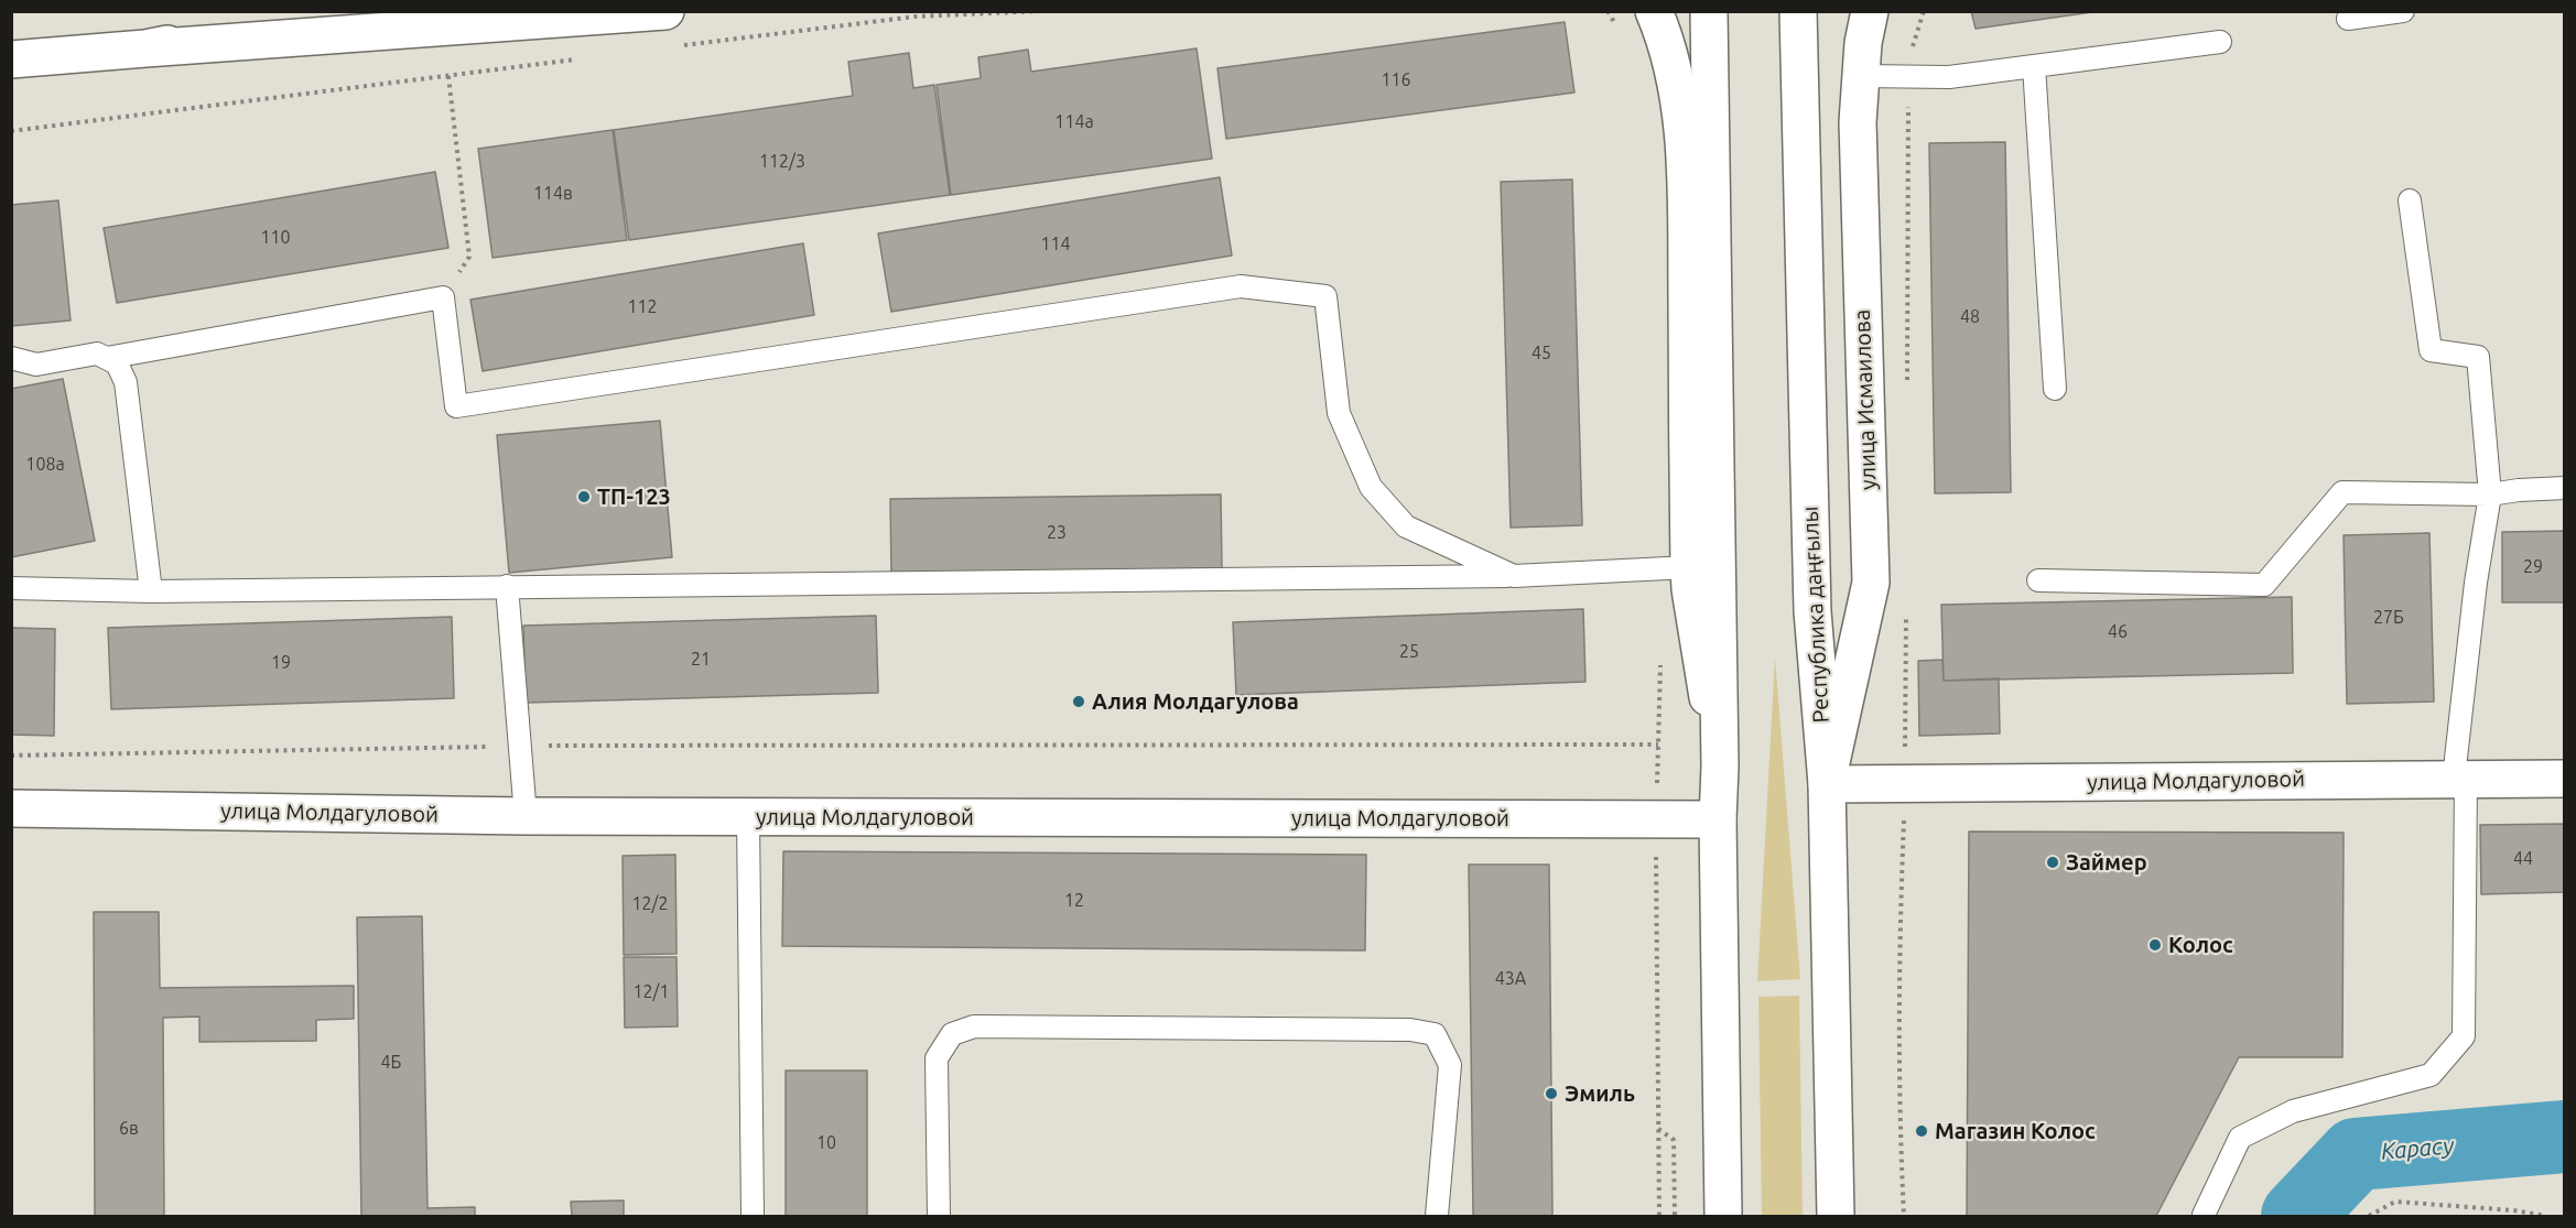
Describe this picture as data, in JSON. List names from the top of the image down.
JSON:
{
  "streets": {
    "main road": ["улица Исмаилова", "Республика даңғылы", "улица Молдагуловой"]
  },
  "crossings": [
    ["улица Исмаилова", "Республика даңғылы"],
    ["улица Исмаилова", "улица Молдагуловой"],
    ["Республика даңғылы", "улица Молдагуловой"]
  ],
  "water": ["Карасу"],
  "places": [
    "ТП-123",
    "Алия Молдагулова",
    "Займер",
    "Колос",
    "Эмиль",
    "Магазин Колос"
  ],
  "house_numbers": [
    "116",
    "114а",
    "112/3",
    "114в",
    "110",
    "114",
    "112",
    "48",
    "45",
    "108а",
    "23",
    "29",
    "27Б",
    "46",
    "25",
    "21",
    "19",
    "44",
    "12",
    "12/2",
    "43А",
    "12/1",
    "4Б",
    "6в",
    "10"
  ]
}
